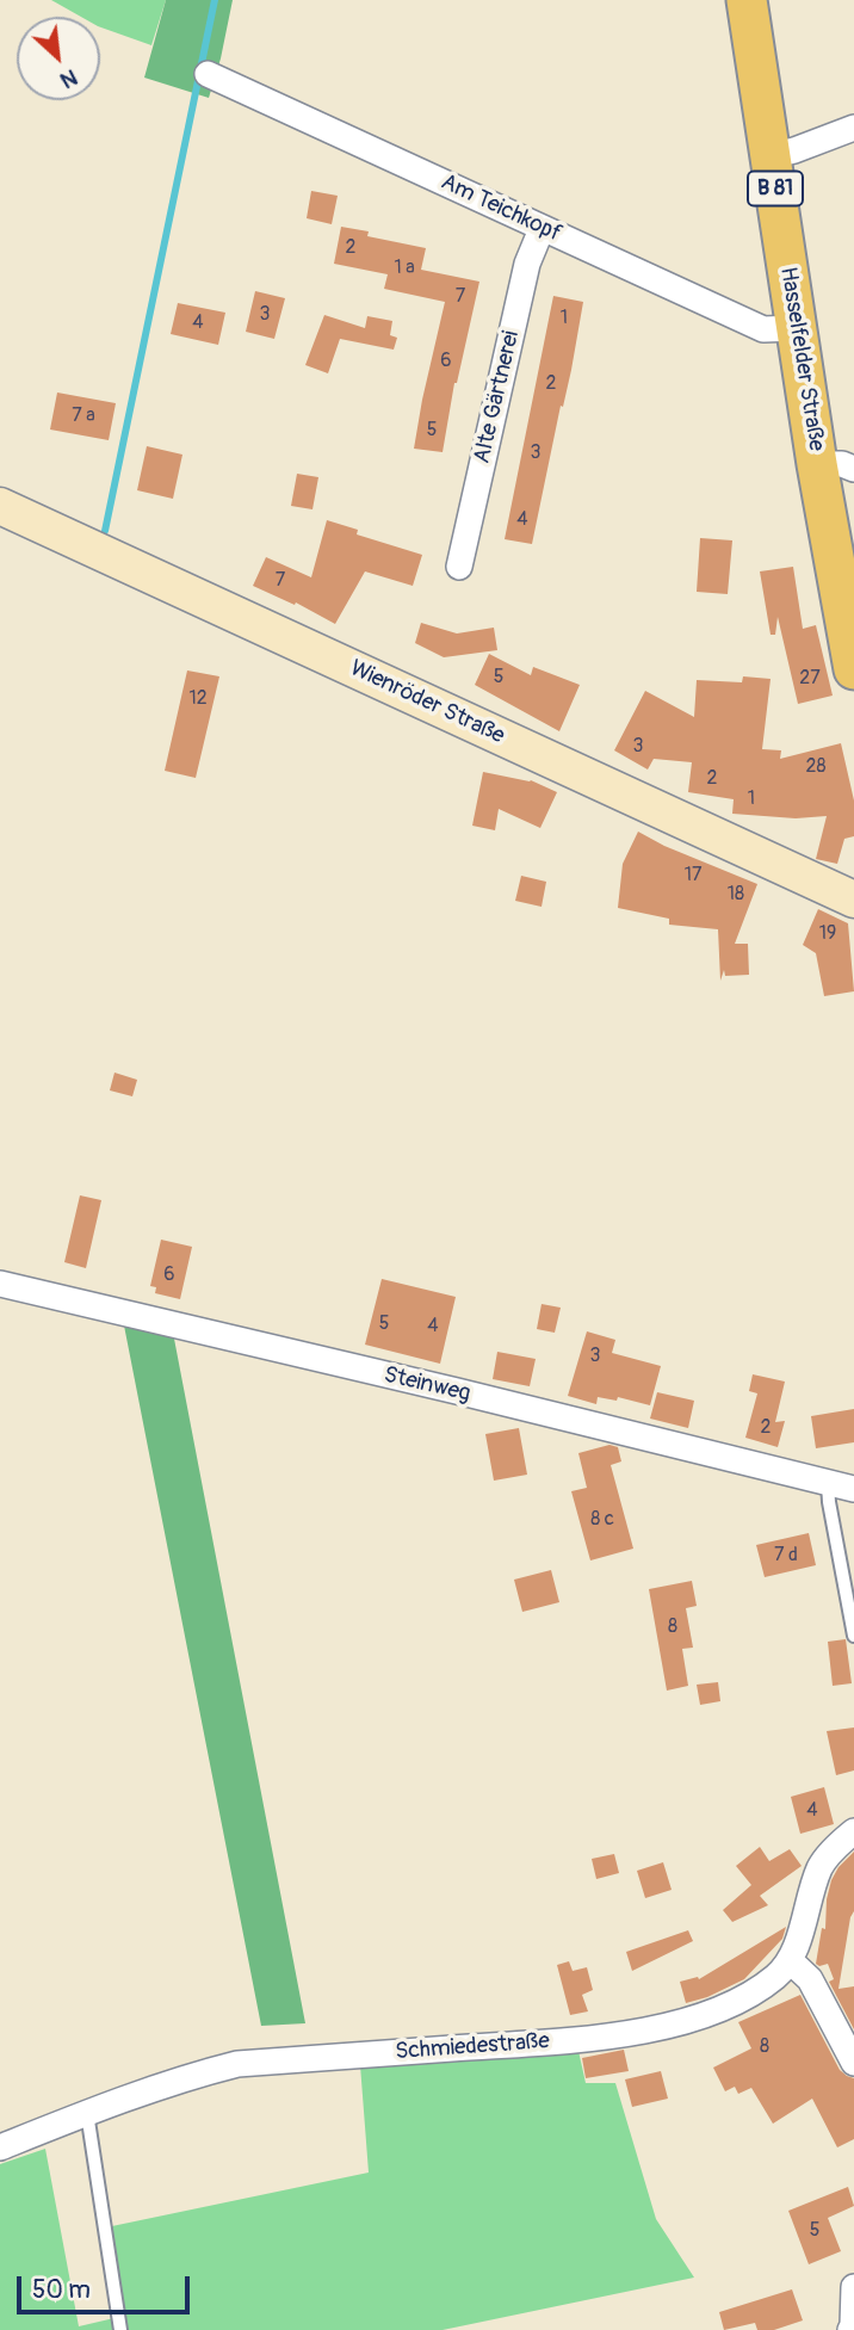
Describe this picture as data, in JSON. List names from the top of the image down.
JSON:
{
  "streets": {
    "main road": ["B 81", "Hasselfelder Straße", "Wienröder Straße"],
    "street": [
      "Am Teichkopf",
      "Alte Gärtnerei",
      "Steinweg",
      "Schmiedestraße"
    ]
  },
  "crossings": [
    ["Am Teichkopf", "Hasselfelder Straße"],
    ["Am Teichkopf", "Alte Gärtnerei"]
  ],
  "house_numbers": [
    "2",
    "1 a",
    "7",
    "3",
    "1",
    "4",
    "6",
    "2",
    "7 a",
    "5",
    "3",
    "4",
    "7",
    "5",
    "27",
    "12",
    "3",
    "28",
    "2",
    "1",
    "17",
    "18",
    "19",
    "6",
    "5",
    "4",
    "3",
    "2",
    "8 c",
    "7 d",
    "8",
    "4",
    "8",
    "5"
  ],
  "scale_bar": "50 m",
  "north": "bottom right"
}
